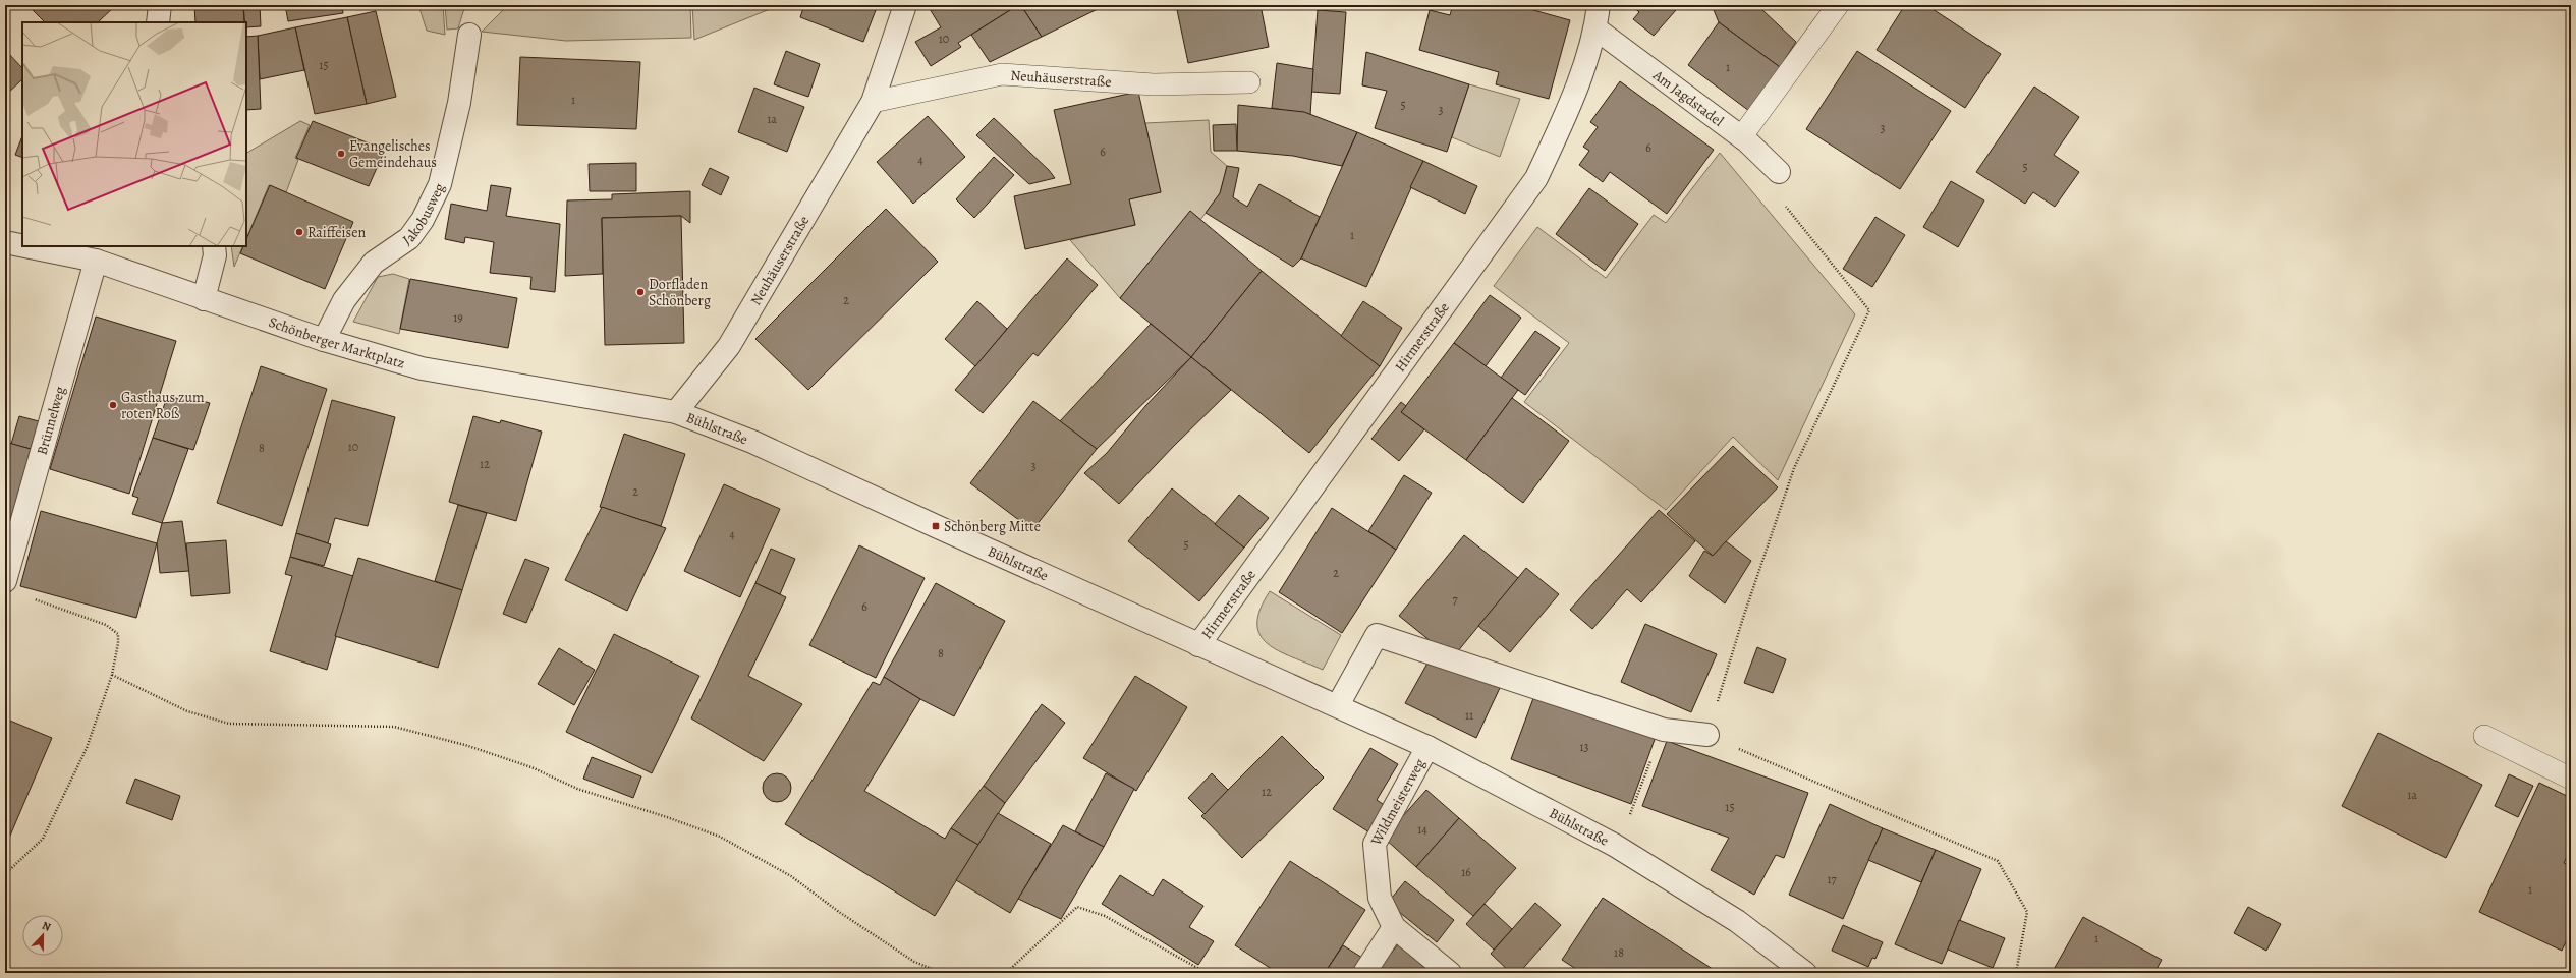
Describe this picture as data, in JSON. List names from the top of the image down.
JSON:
{
  "streets": {
    "street": [
      "Neuhäuserstraße",
      "Am Jagdstadel",
      "Jakobusweg",
      "Hirmerstraße",
      "Schönberger Marktplatz",
      "Brünnelweg",
      "Bühlstraße",
      "Wildmeisterweg"
    ]
  },
  "crossings": [
    ["Neuhäuserstraße", "Schönberger Marktplatz"],
    ["Neuhäuserstraße", "Bühlstraße"],
    ["Am Jagdstadel", "Hirmerstraße"],
    ["Jakobusweg", "Schönberger Marktplatz"],
    ["Hirmerstraße", "Bühlstraße"],
    ["Schönberger Marktplatz", "Brünnelweg"],
    ["Schönberger Marktplatz", "Bühlstraße"],
    ["Bühlstraße", "Wildmeisterweg"]
  ],
  "places": {
    "other": [
      "Evangelisches Gemeindehaus",
      "Raiffeisen",
      "Dorfladen Schönberg",
      "Gasthaus zum roten Roß"
    ],
    "transit": ["Schönberg Mitte"]
  },
  "house_numbers": [
    "10",
    "15",
    "1",
    "1",
    "5",
    "3",
    "1a",
    "3",
    "6",
    "6",
    "4",
    "5",
    "1",
    "2",
    "19",
    "10",
    "8",
    "12",
    "3",
    "2",
    "4",
    "5",
    "2",
    "7",
    "6",
    "8",
    "11",
    "13",
    "12",
    "1a",
    "15",
    "14",
    "16",
    "17",
    "1",
    "1",
    "18"
  ],
  "north": "top"
}
